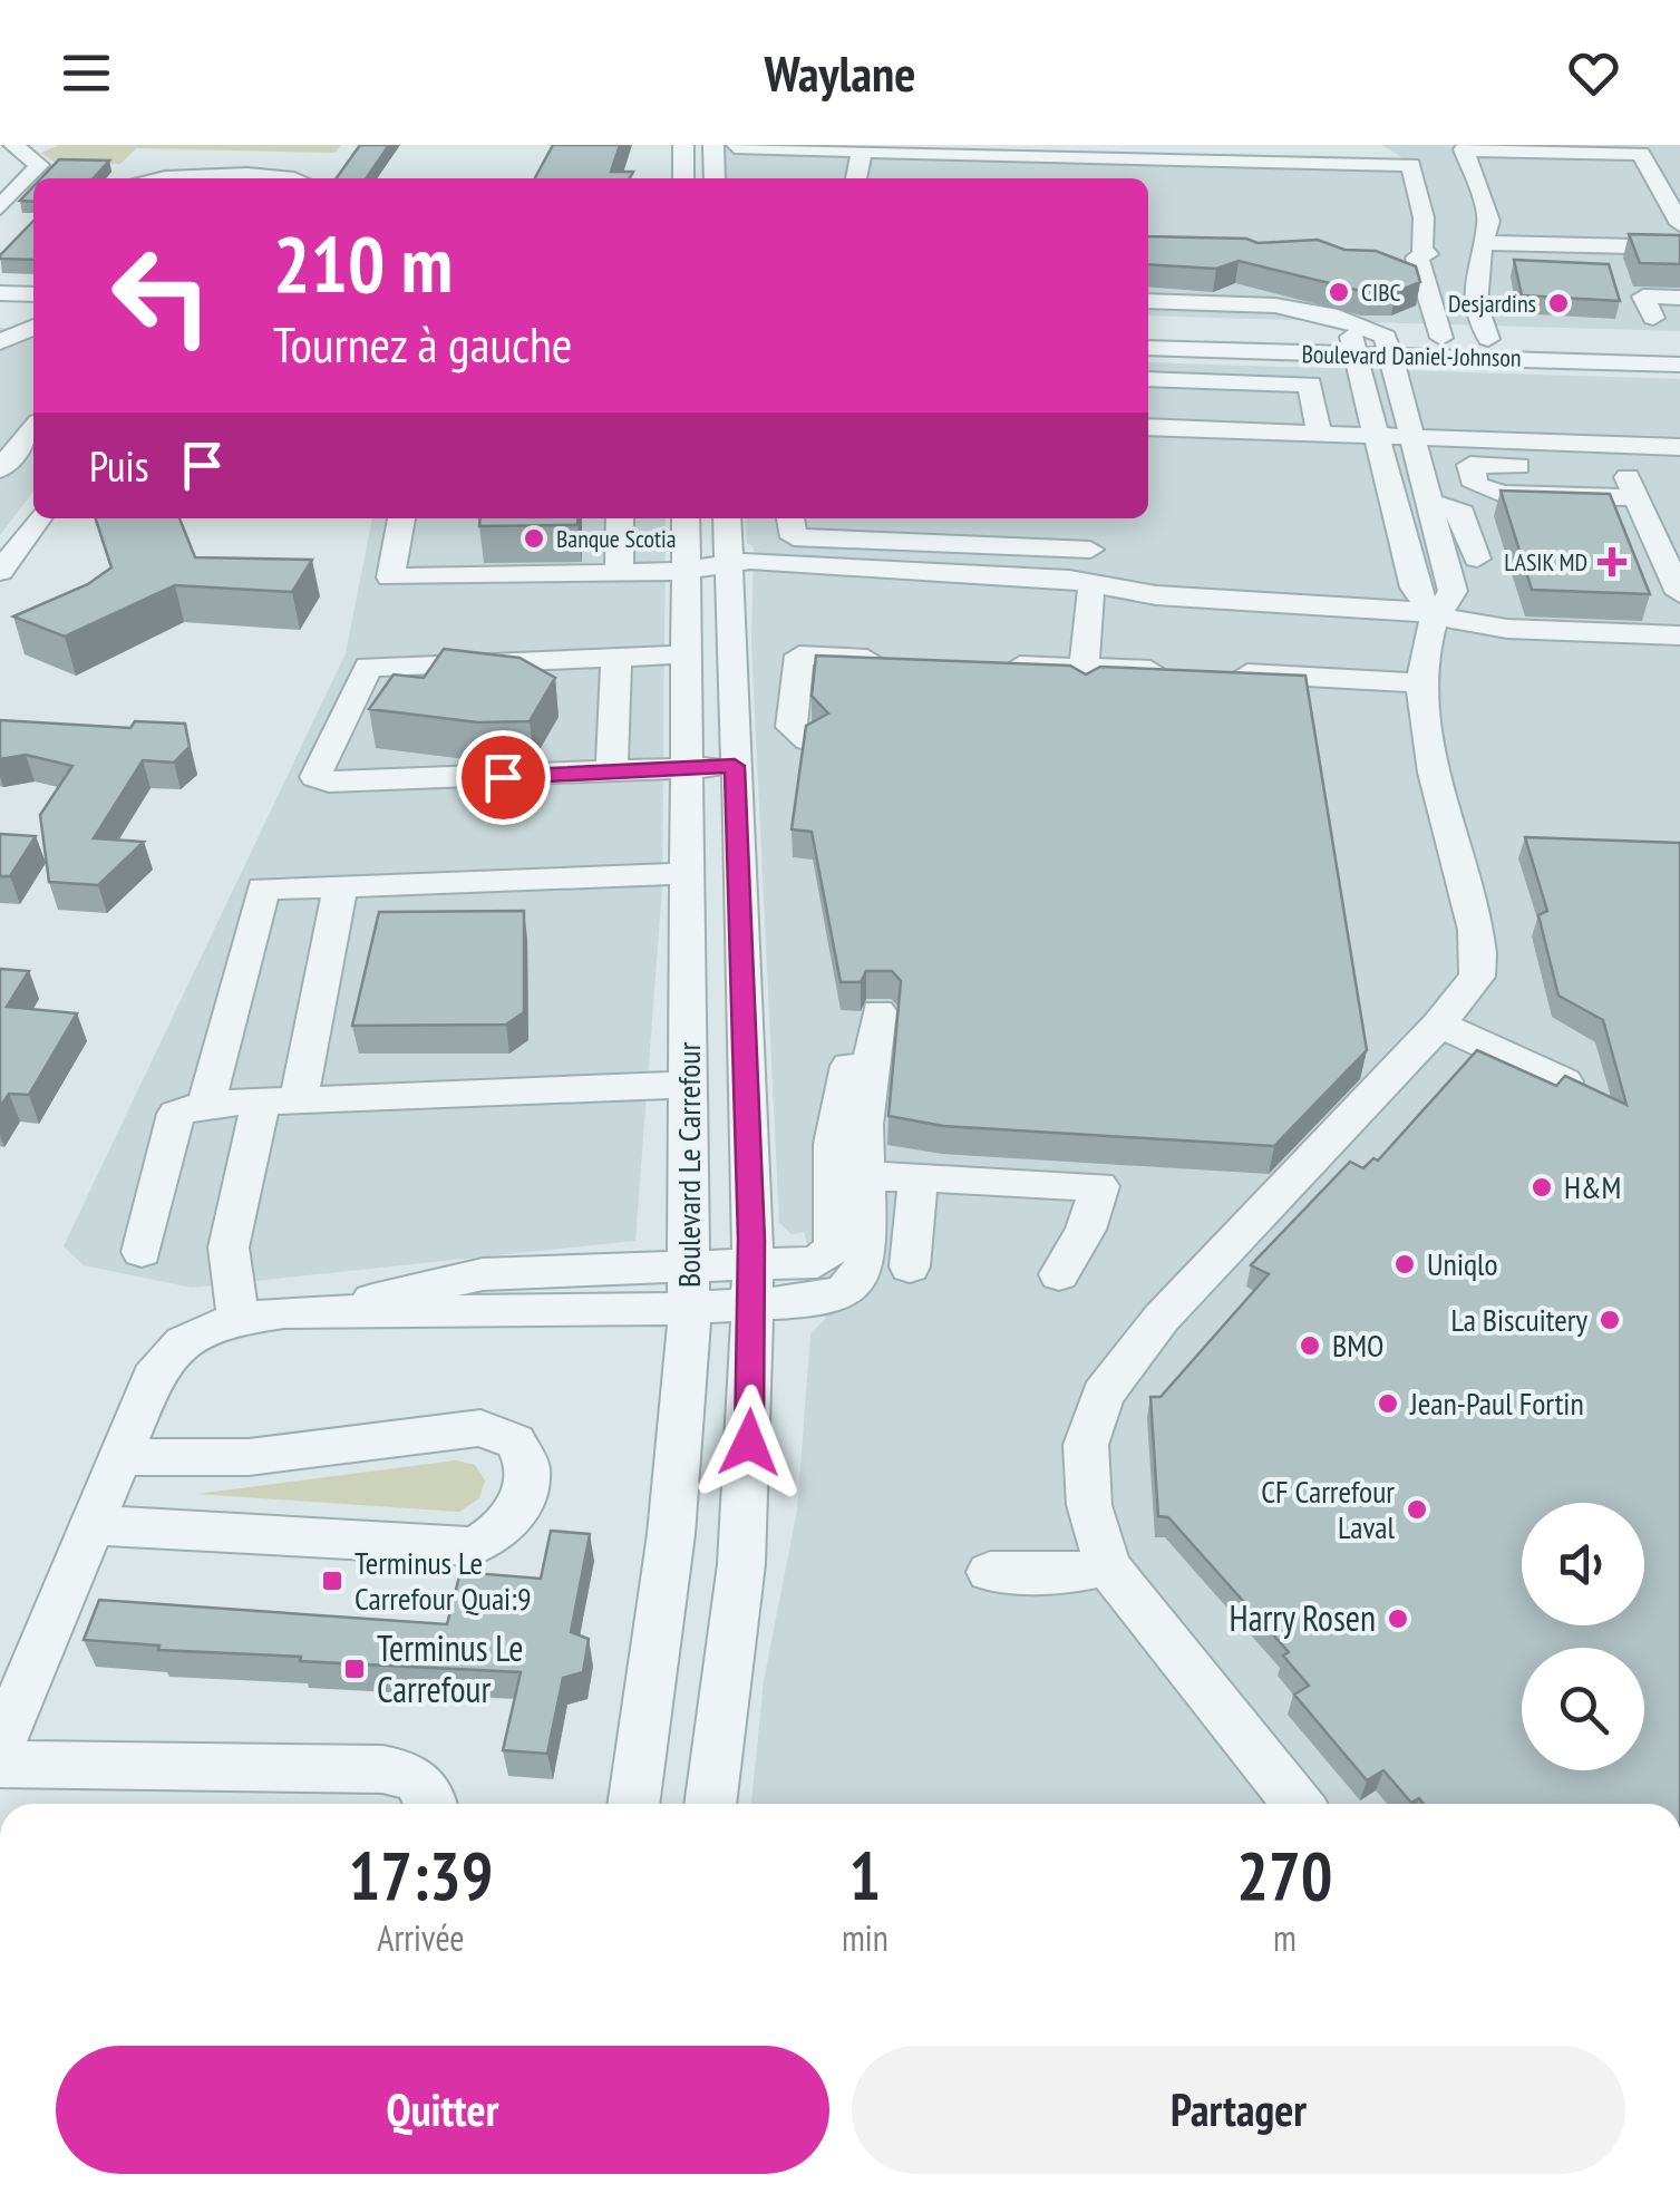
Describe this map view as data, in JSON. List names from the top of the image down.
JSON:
{
  "streets": {
    "street": ["Boulevard Daniel-Johnson", "Boulevard Le Carrefour"]
  },
  "places": {
    "other": [
      "CIBC",
      "Desjardins",
      "Banque Scotia",
      "H&M",
      "Uniqlo",
      "La Biscuitery",
      "BMO",
      "Jean-Paul Fortin",
      "CF Carrefour Laval",
      "Harry Rosen"
    ],
    "health": ["LASIK MD"],
    "transit": ["Terminus Le Carrefour Quai:9", "Terminus Le Carrefour"]
  },
  "page": {
    "header": "Waylane",
    "turn": ["210 m", "Tournez à gauche"],
    "then": "Puis",
    "eta": [
      "17:39",
      "Arrivée",
      "1",
      "min",
      "270",
      "m"
    ],
    "buttons": ["Quitter", "Partager"]
  }
}
